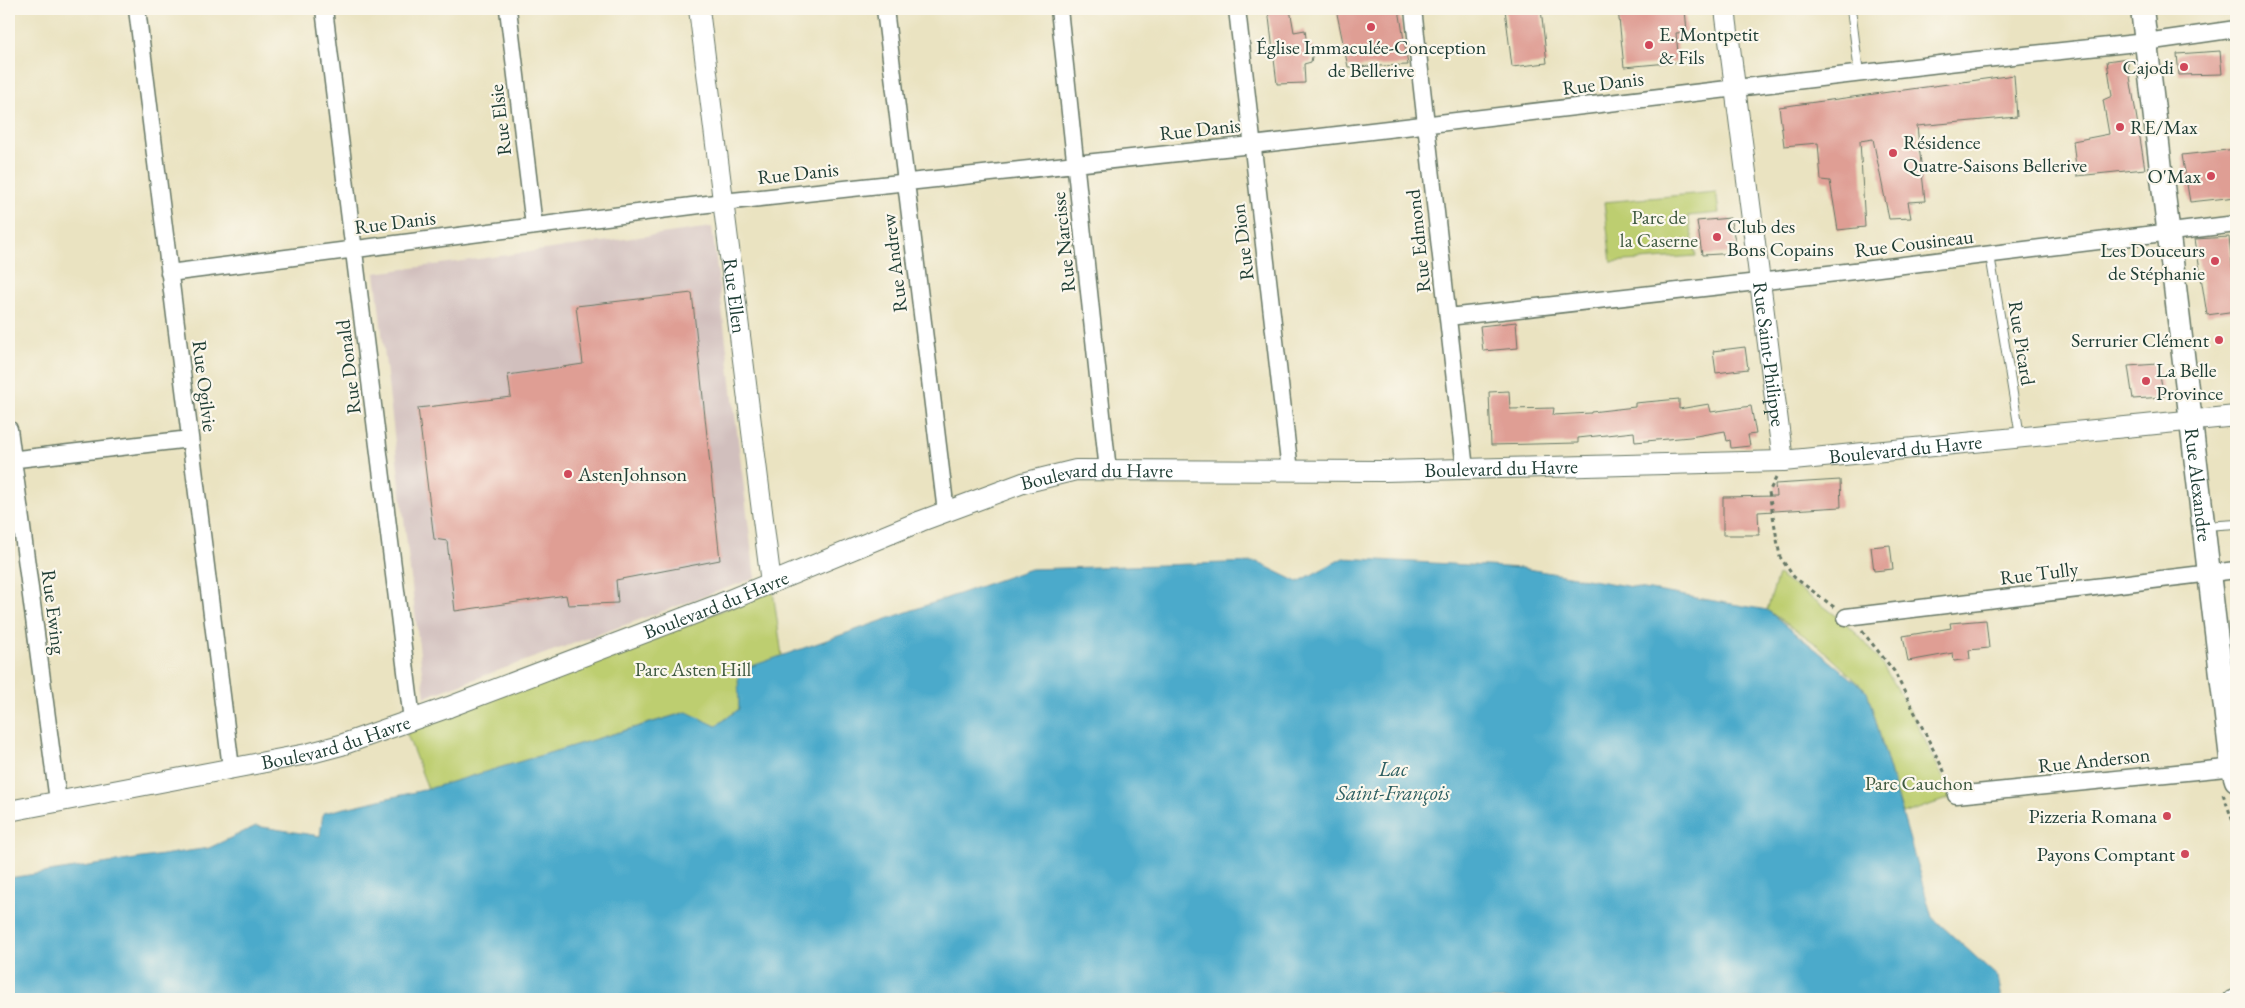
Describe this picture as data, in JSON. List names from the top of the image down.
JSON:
{
  "streets": {
    "main road": ["Rue Alexandre"],
    "street": [
      "Rue Danis",
      "Rue Elsie",
      "Rue Edmond",
      "Rue Narcisse",
      "Rue Dion",
      "Rue Cousineau",
      "Rue Andrew",
      "Rue Ellen",
      "Rue Saint-Philippe",
      "Rue Donald",
      "Rue Ogilvie",
      "Boulevard du Havre",
      "Rue Tully",
      "Rue Ewing",
      "Rue Anderson"
    ],
    "lane": ["Rue Picard"]
  },
  "crossings": [
    ["Rue Danis", "Rue Elsie"],
    ["Rue Danis", "Rue Edmond"],
    ["Rue Danis", "Rue Narcisse"],
    ["Rue Danis", "Rue Dion"],
    ["Rue Danis", "Rue Andrew"],
    ["Rue Danis", "Rue Ellen"],
    ["Rue Danis", "Rue Saint-Philippe"],
    ["Rue Danis", "Rue Donald"],
    ["Rue Danis", "Rue Ogilvie"],
    ["Rue Danis", "Rue Alexandre"],
    ["Rue Edmond", "Rue Cousineau"],
    ["Rue Edmond", "Boulevard du Havre"],
    ["Rue Narcisse", "Boulevard du Havre"],
    ["Rue Dion", "Boulevard du Havre"],
    ["Rue Cousineau", "Rue Picard"],
    ["Rue Cousineau", "Rue Saint-Philippe"],
    ["Rue Cousineau", "Rue Alexandre"],
    ["Rue Andrew", "Boulevard du Havre"],
    ["Rue Ellen", "Boulevard du Havre"],
    ["Rue Picard", "Boulevard du Havre"],
    ["Rue Saint-Philippe", "Boulevard du Havre"],
    ["Rue Donald", "Boulevard du Havre"],
    ["Rue Ogilvie", "Boulevard du Havre"],
    ["Boulevard du Havre", "Rue Alexandre"],
    ["Boulevard du Havre", "Rue Ewing"],
    ["Rue Alexandre", "Rue Tully"],
    ["Rue Alexandre", "Rue Anderson"]
  ],
  "water": ["Lac Saint-François"],
  "parks": ["Parc de la Caserne", "Parc Asten Hill", "Parc Cauchon"],
  "places": [
    "Église Immaculée-Conception de Bellerive",
    "E. Montpetit & Fils",
    "Cajodi",
    "RE/Max",
    "Résidence Quatre-Saisons Bellerive",
    "O'Max",
    "Club des Bons Copains",
    "Les Douceurs de Stéphanie",
    "Serrurier Clément",
    "La Belle Province",
    "AstenJohnson",
    "Pizzeria Romana",
    "Payons Comptant"
  ]
}
